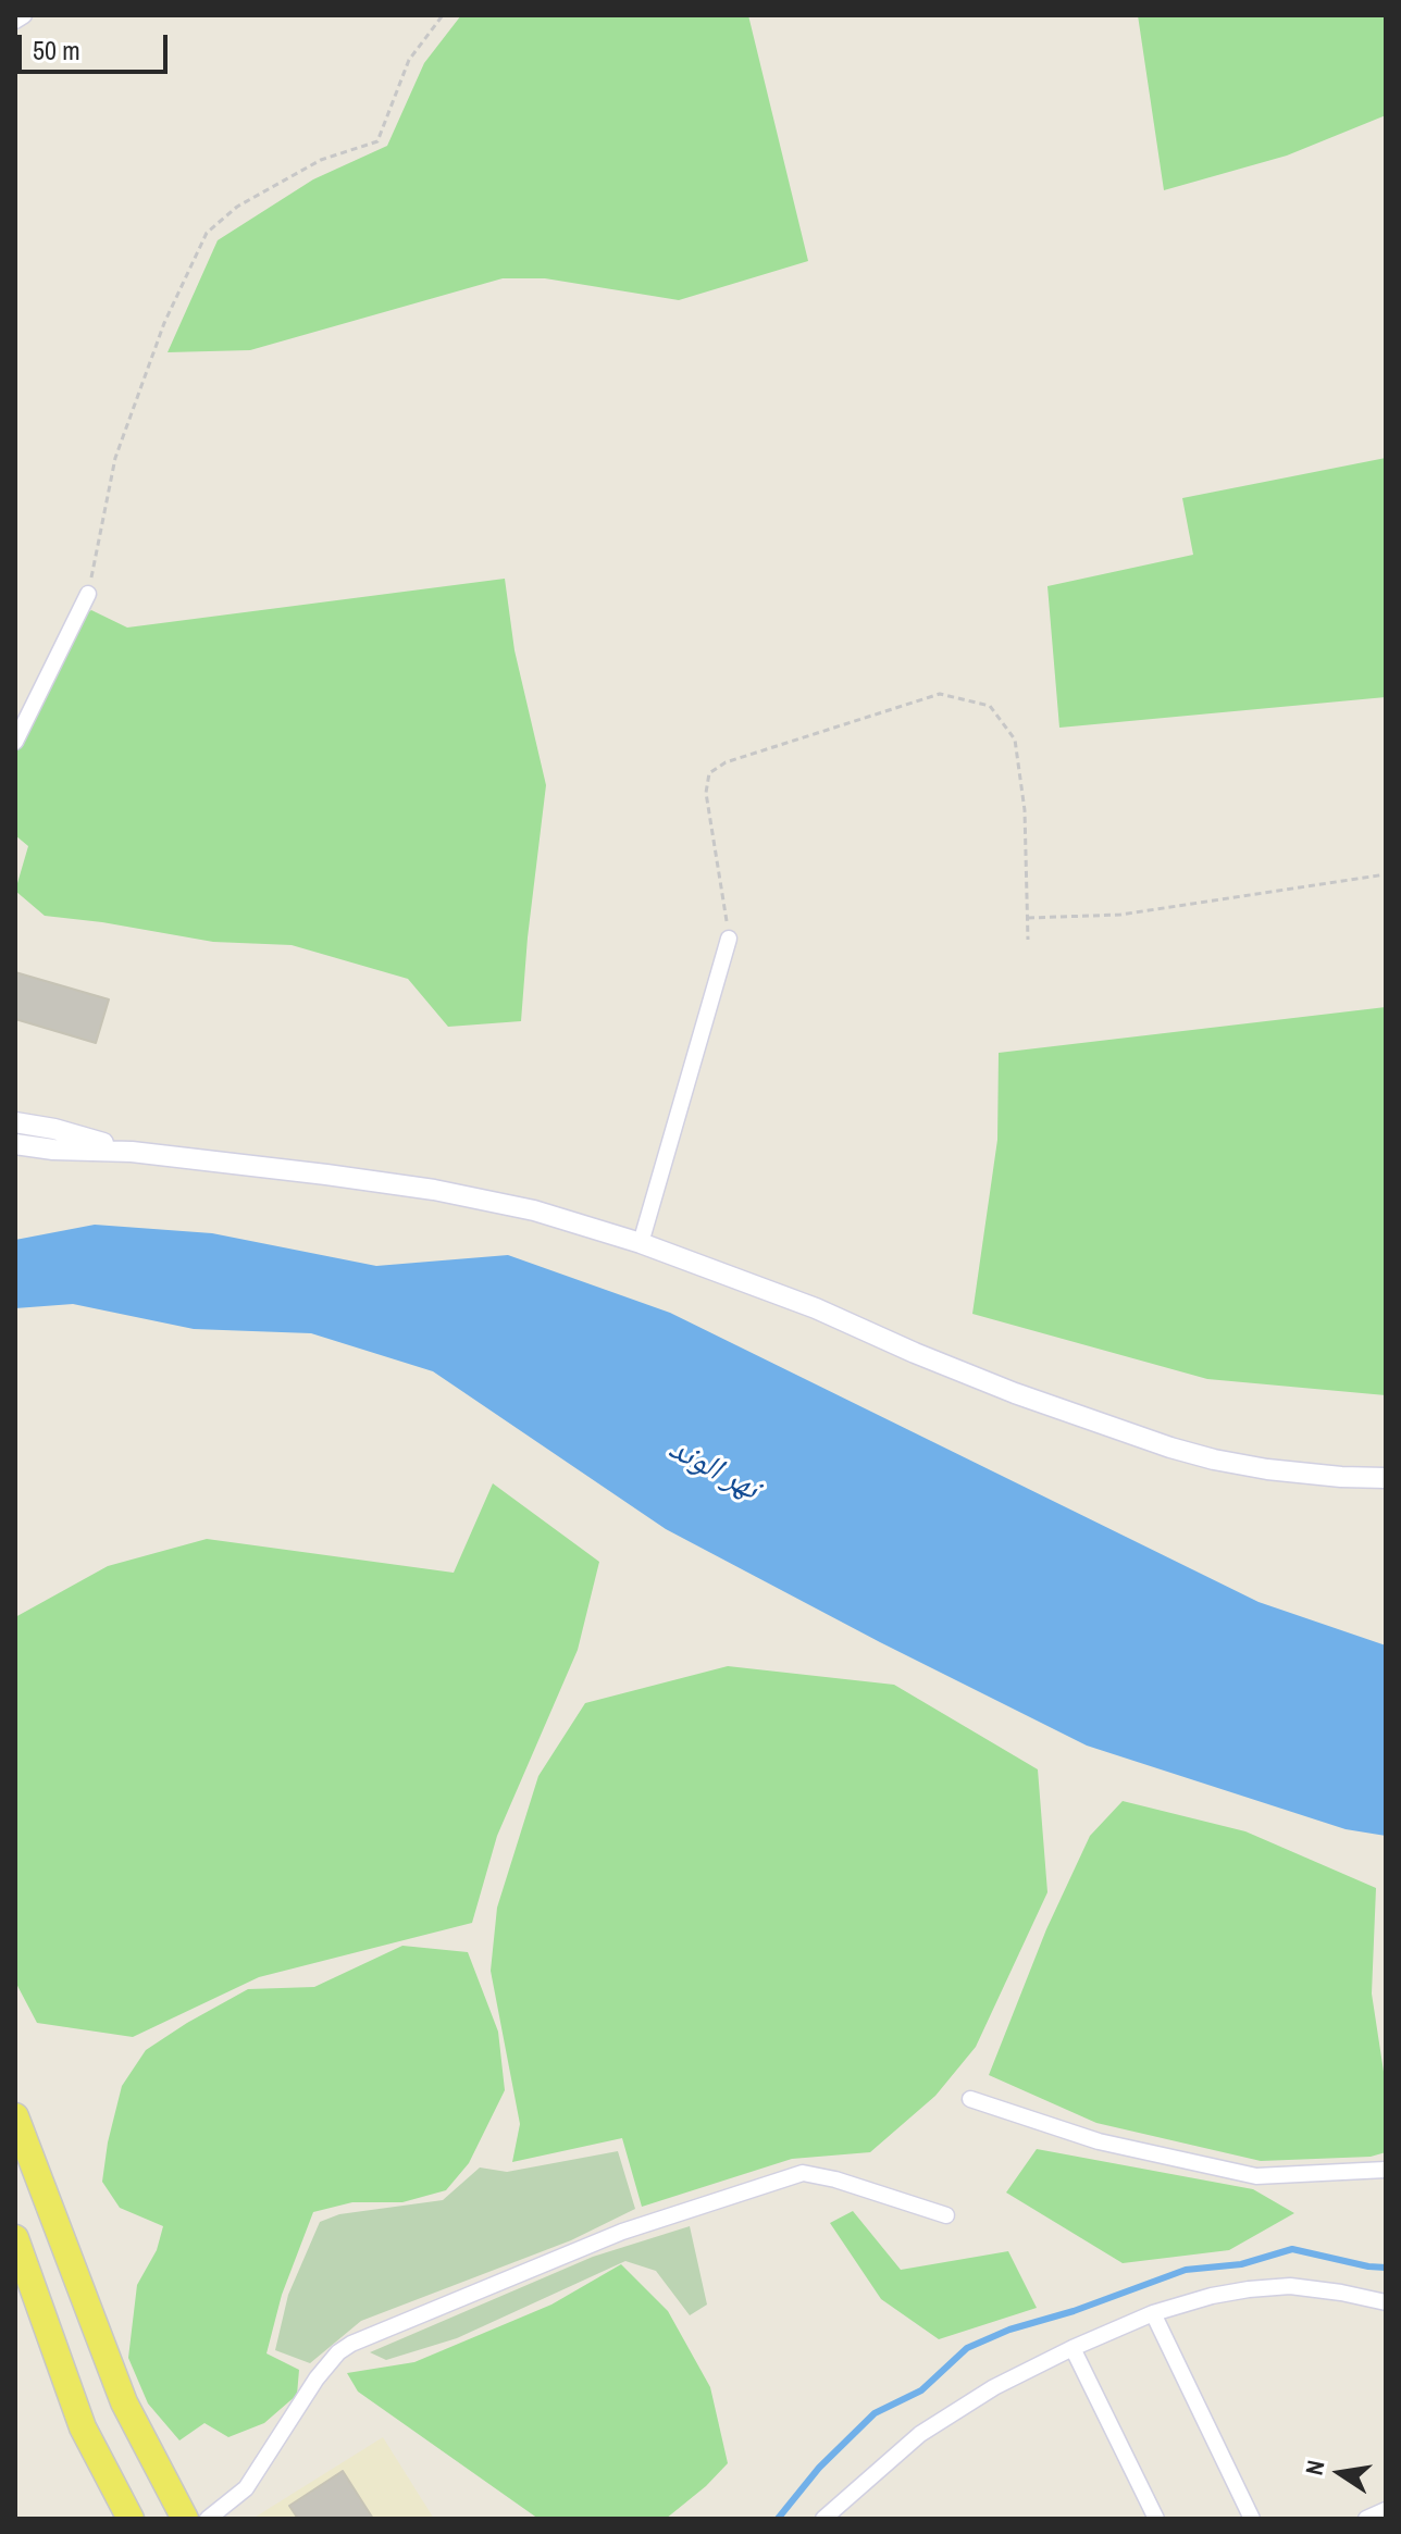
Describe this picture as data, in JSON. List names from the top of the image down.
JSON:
{
  "water": ["نهر الوند"],
  "scale_bar": "50 m",
  "north": "left"
}
